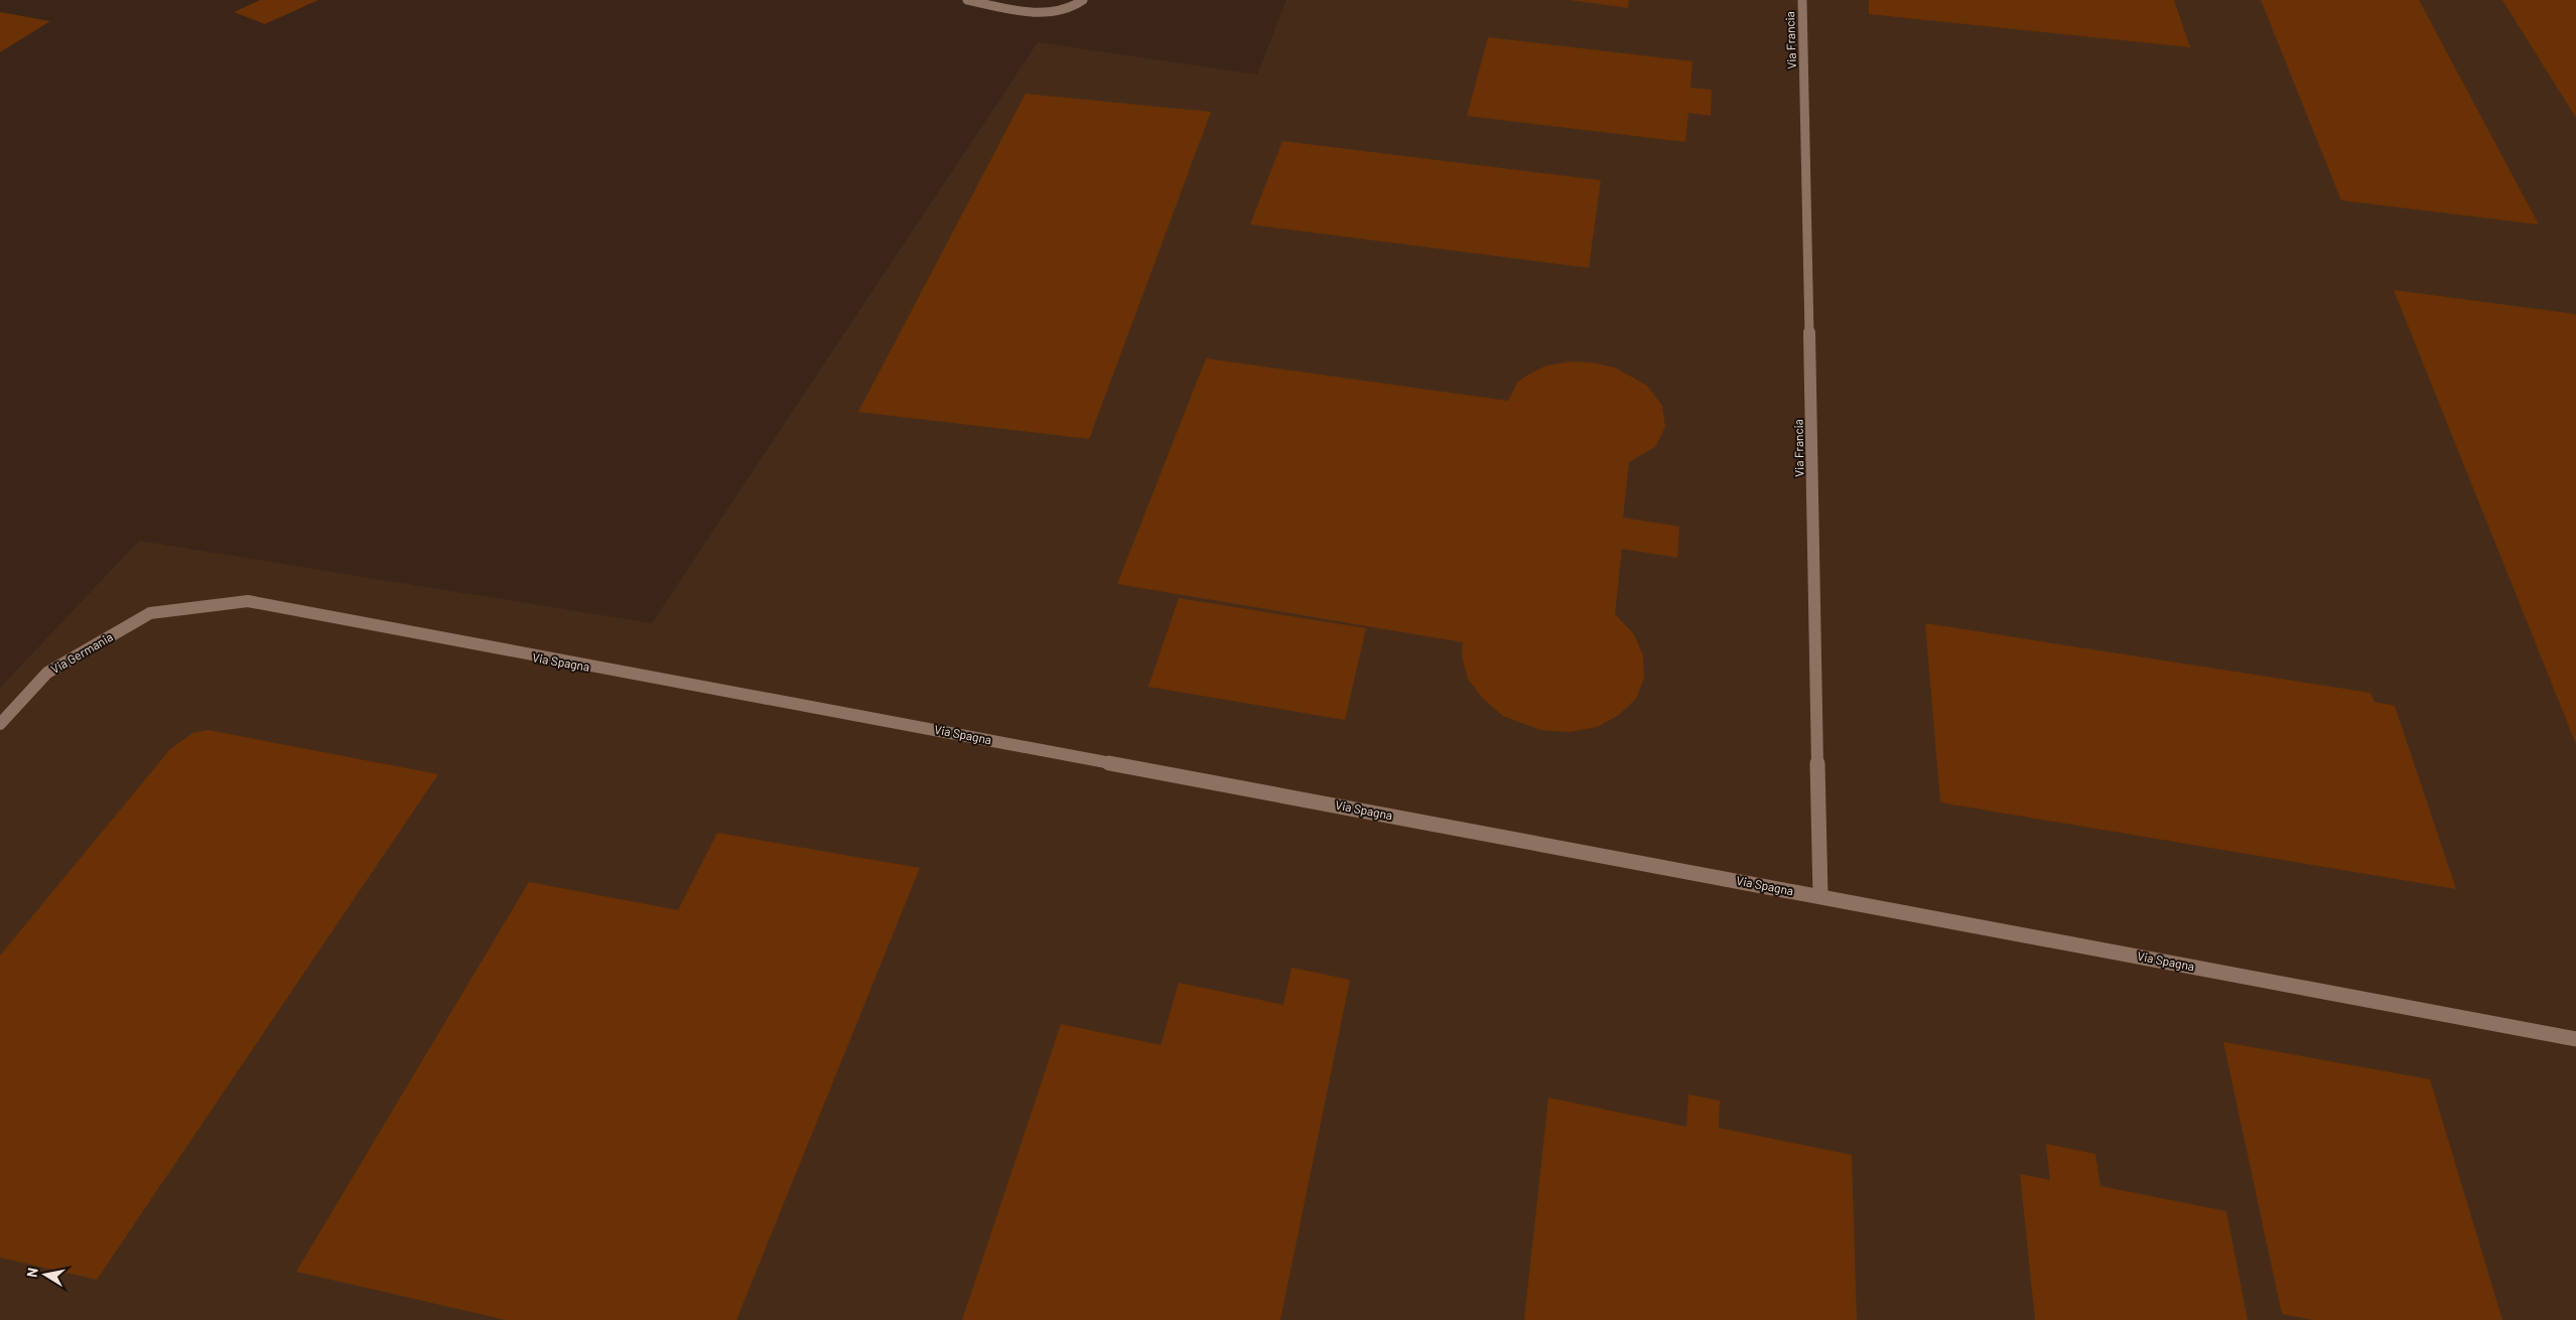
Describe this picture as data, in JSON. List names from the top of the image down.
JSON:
{
  "streets": {
    "street": ["Via Francia", "Via Germania", "Via Spagna"]
  },
  "crossings": [
    ["Via Francia", "Via Spagna"],
    ["Via Germania", "Via Spagna"]
  ],
  "north": "left"
}
